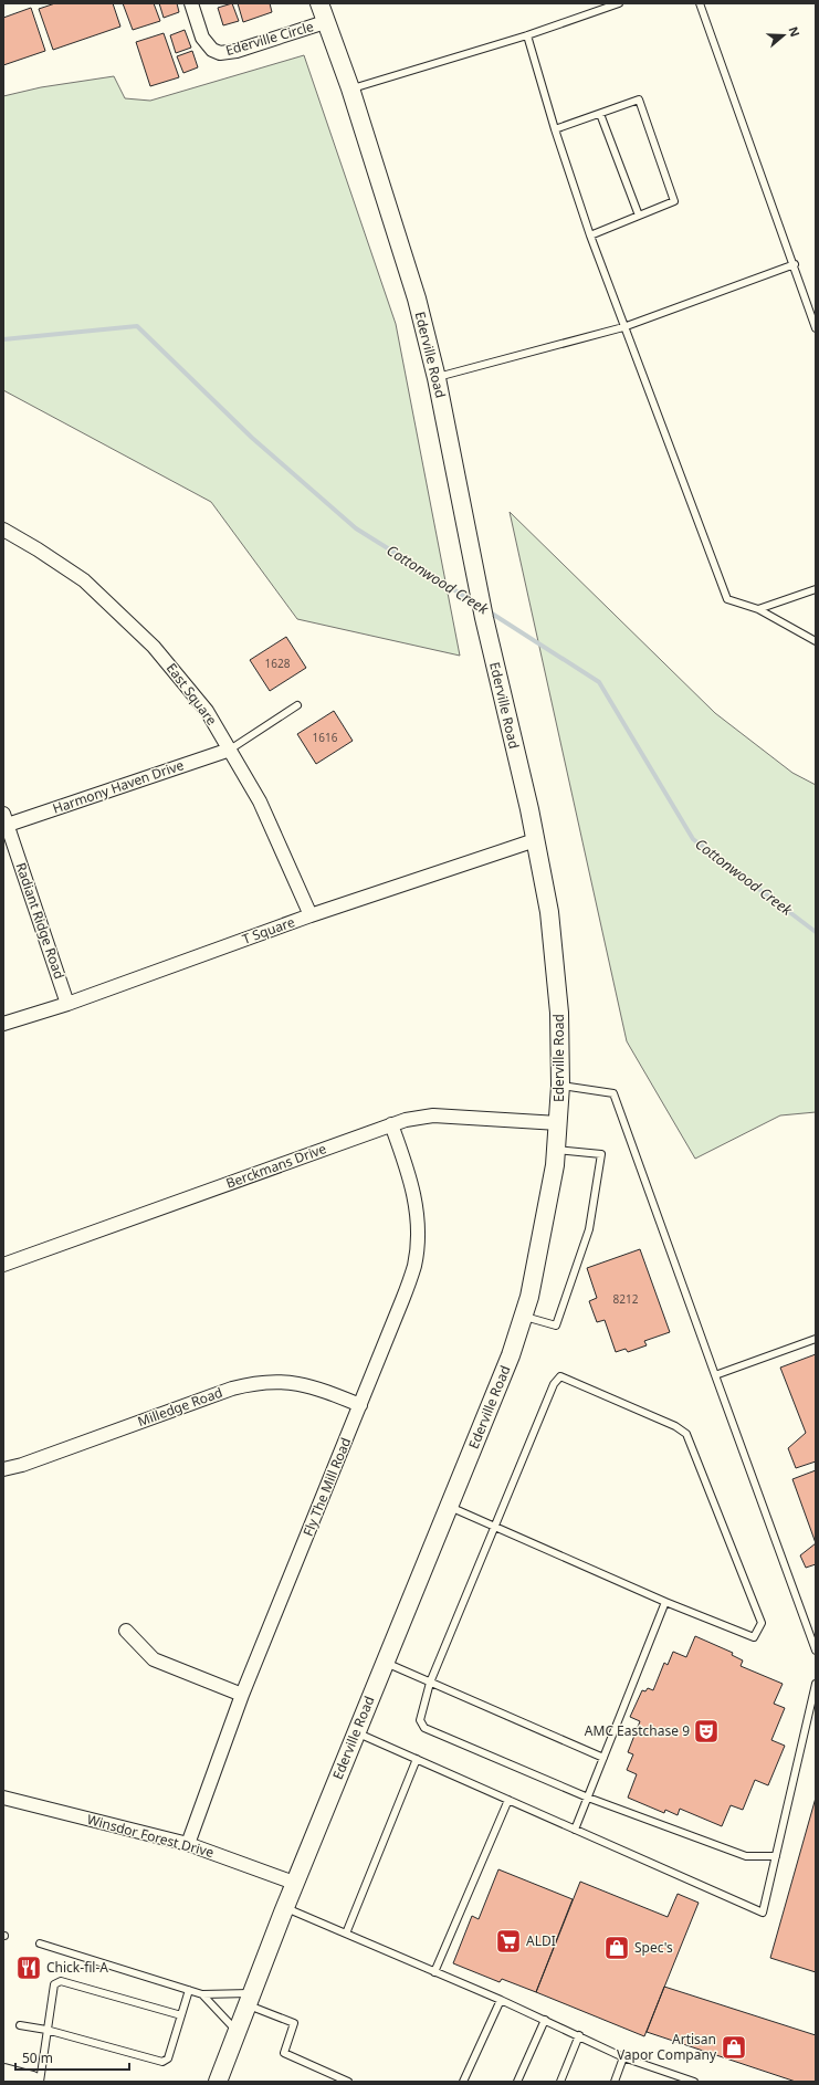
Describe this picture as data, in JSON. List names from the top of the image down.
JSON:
{
  "streets": {
    "street": [
      "Ederville Circle",
      "Ederville Road",
      "East Square",
      "Harmony Haven Drive",
      "Radiant Ridge Road",
      "T Square",
      "Berckmans Drive",
      "Milledge Road",
      "Fly The Mill Road",
      "Winsdor Forest Drive"
    ]
  },
  "crossings": [
    ["Ederville Circle", "Ederville Road"],
    ["Ederville Road", "T Square"],
    ["Ederville Road", "Berckmans Drive"],
    ["Ederville Road", "Winsdor Forest Drive"],
    ["East Square", "Harmony Haven Drive"],
    ["East Square", "T Square"],
    ["Harmony Haven Drive", "Radiant Ridge Road"],
    ["Radiant Ridge Road", "T Square"],
    ["Berckmans Drive", "Fly The Mill Road"],
    ["Milledge Road", "Fly The Mill Road"],
    ["Fly The Mill Road", "Winsdor Forest Drive"]
  ],
  "water": ["Cottonwood Creek"],
  "places": {
    "theatre": ["AMC Eastchase 9"],
    "supermarket": ["ALDI"],
    "shop": ["Spec's", "Artisan Vapor Company"],
    "restaurant": ["Chick-fil-A"]
  },
  "house_numbers": ["1628", "1616", "8212"],
  "scale_bar": "50 m",
  "north": "right"
}
